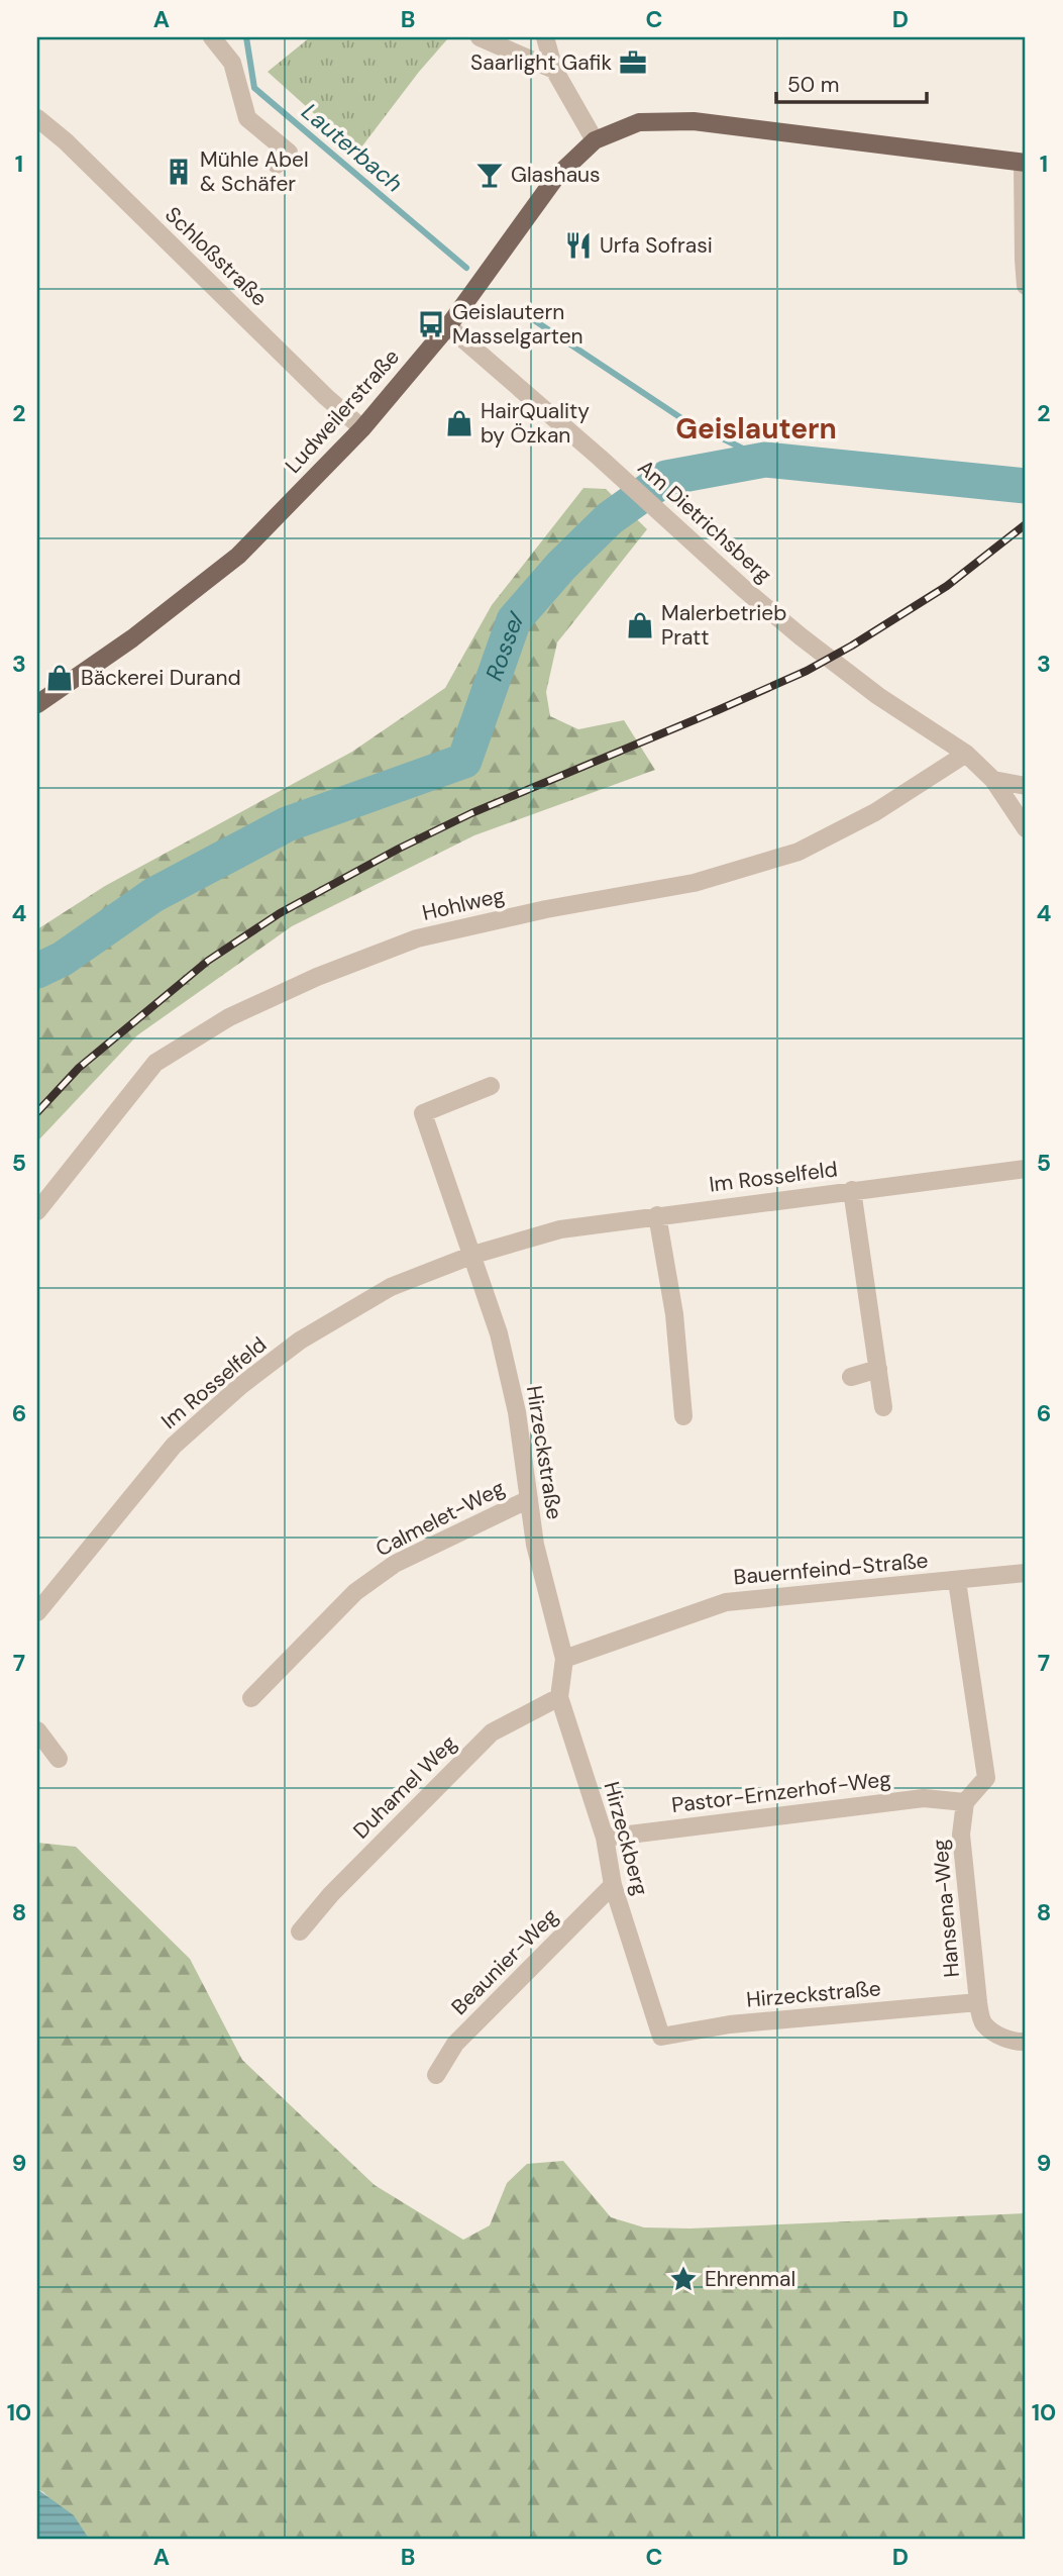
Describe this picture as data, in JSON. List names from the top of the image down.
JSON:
{
  "streets": {
    "main road": ["Ludweilerstraße"],
    "street": [
      "Schloßstraße",
      "Am Dietrichsberg",
      "Hohlweg",
      "Im Rosselfeld",
      "Hirzeckstraße",
      "Calmelet-Weg",
      "Bauernfeind-Straße",
      "Duhamel Weg",
      "Pastor-Ernzerhof-Weg",
      "Hirzeckberg",
      "Hansena-Weg",
      "Beaunier-Weg"
    ]
  },
  "crossings": [
    ["Schloßstraße", "Ludweilerstraße"],
    ["Ludweilerstraße", "Am Dietrichsberg"],
    ["Am Dietrichsberg", "Hohlweg"],
    ["Im Rosselfeld", "Hirzeckstraße"],
    ["Hirzeckstraße", "Calmelet-Weg"],
    ["Hirzeckstraße", "Bauernfeind-Straße"],
    ["Hirzeckstraße", "Hirzeckberg"],
    ["Hirzeckstraße", "Hansena-Weg"],
    ["Bauernfeind-Straße", "Hirzeckberg"],
    ["Duhamel Weg", "Hirzeckberg"],
    ["Pastor-Ernzerhof-Weg", "Hirzeckberg"],
    ["Pastor-Ernzerhof-Weg", "Hansena-Weg"],
    ["Hirzeckberg", "Beaunier-Weg"]
  ],
  "districts": ["Geislautern"],
  "water": ["Lauterbach", "Rossel"],
  "places": {
    "office": ["Saarlight Gafik"],
    "building": ["Mühle Abel & Schäfer"],
    "bar": ["Glashaus"],
    "restaurant": ["Urfa Sofrasi"],
    "bus stop": ["Geislautern Masselgarten"],
    "shop": ["HairQuality by Özkan", "Malerbetrieb Pratt", "Bäckerei Durand"],
    "place": ["Ehrenmal"]
  },
  "scale_bar": "50 m",
  "grid": {
    "columns": [
      "A",
      "B",
      "C",
      "D"
    ],
    "rows": [
      "1",
      "2",
      "3",
      "4",
      "5",
      "6",
      "7",
      "8",
      "9",
      "10"
    ]
  }
}
